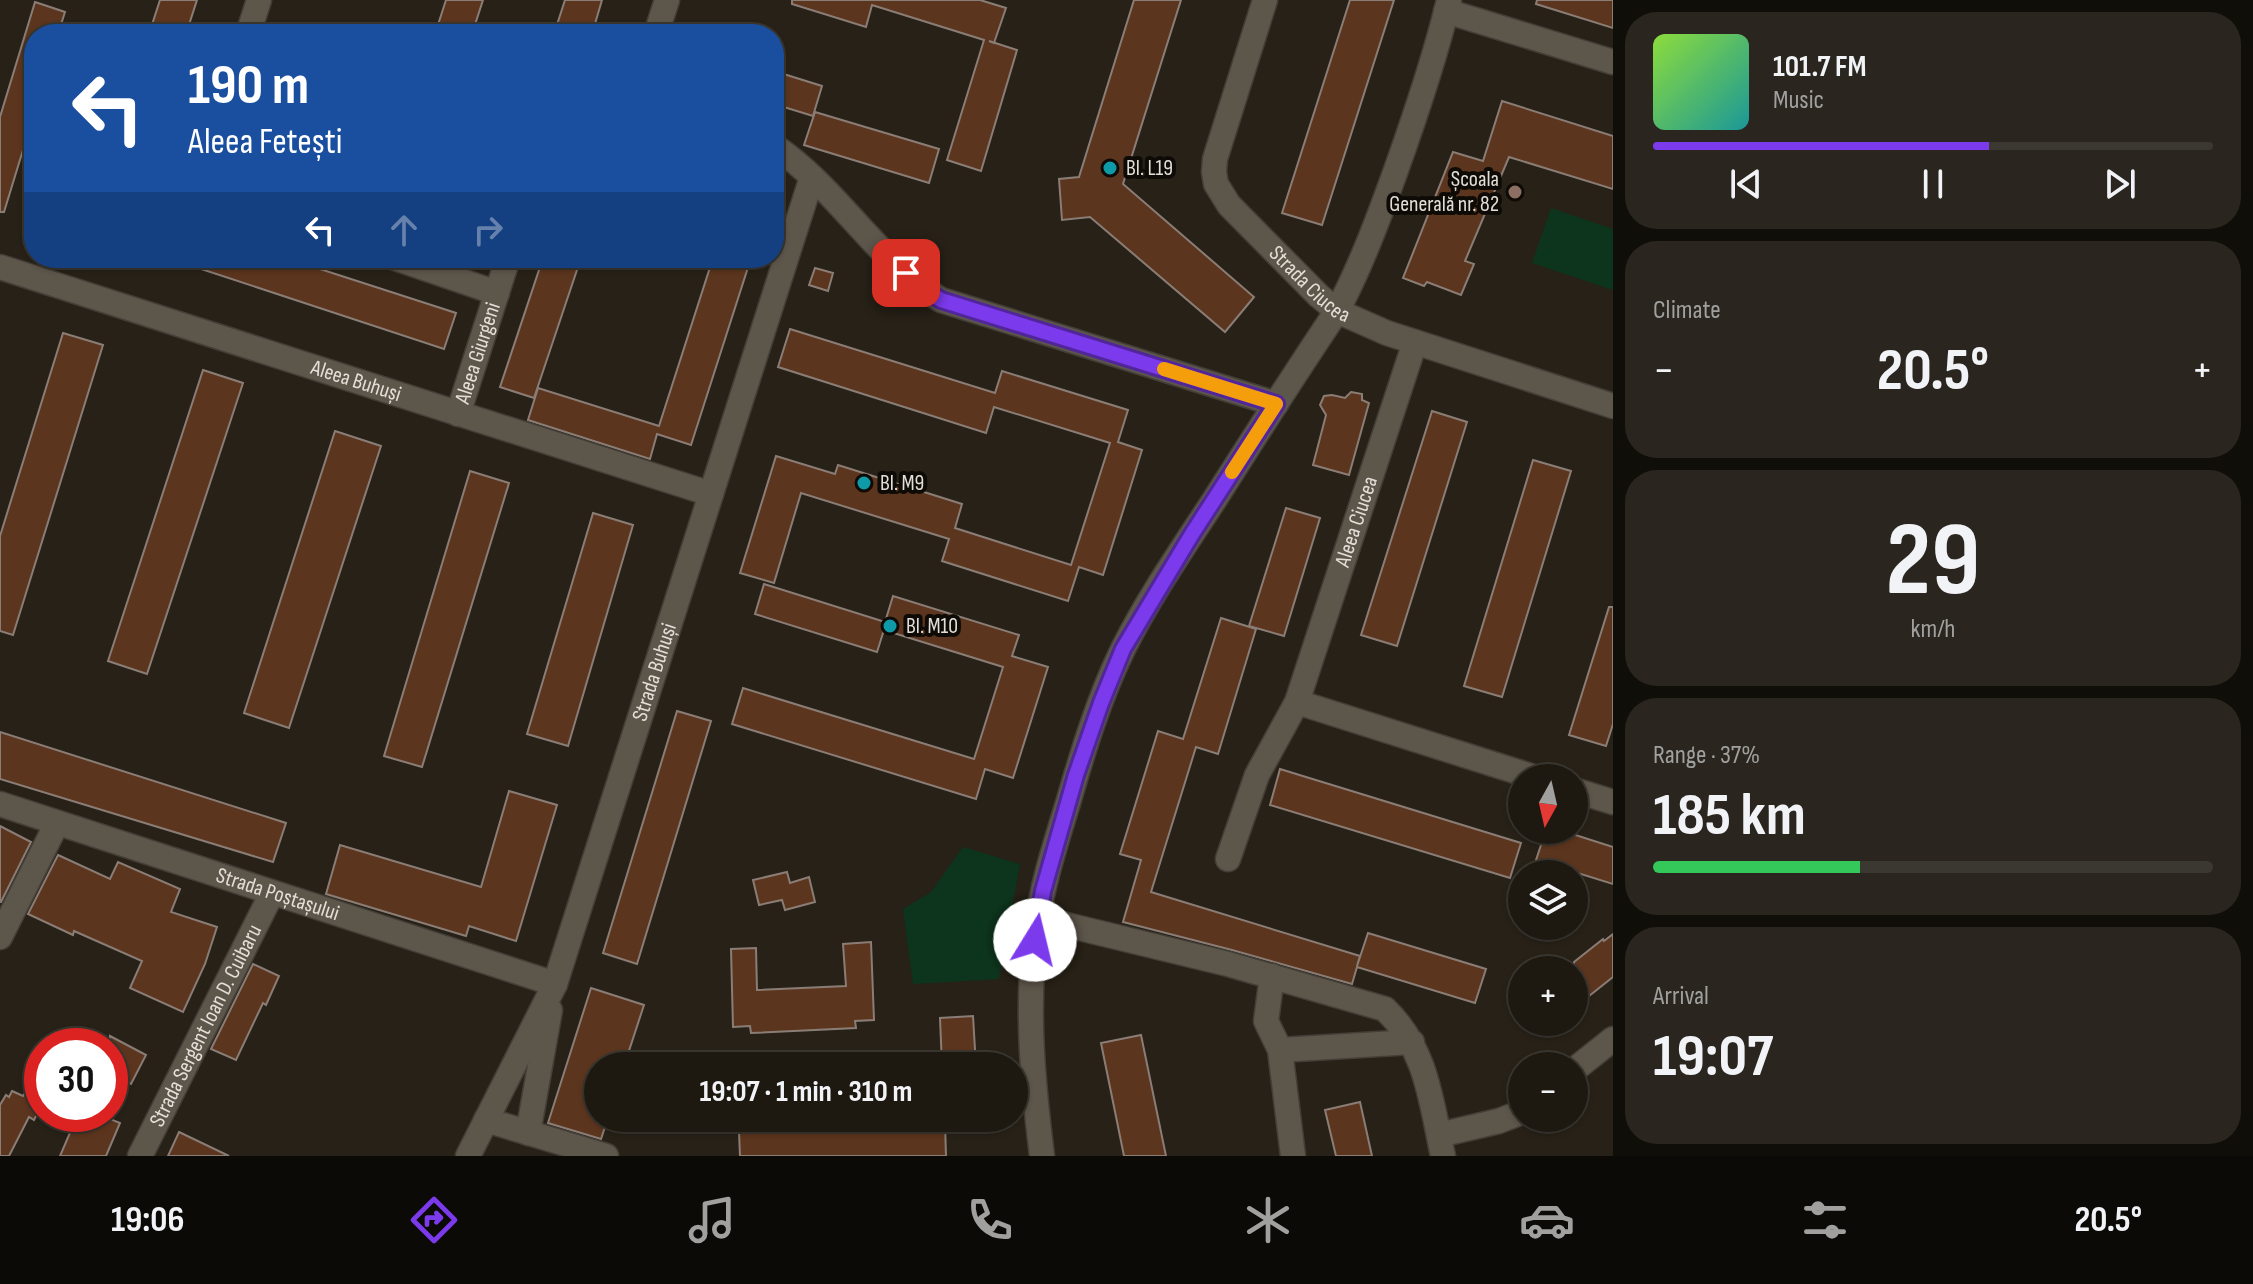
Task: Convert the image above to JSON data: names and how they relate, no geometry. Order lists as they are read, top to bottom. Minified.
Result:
{"streets":{"street":["Strada Ciucea","Aleea Giurgeni","Aleea Buhuși","Aleea Ciucea","Strada Buhuși","Strada Poștașului","Strada Sergent Ioan D. Cuibaru"]},"crossings":[["Strada Ciucea","Aleea Ciucea"],["Aleea Giurgeni","Aleea Buhuși"],["Aleea Buhuși","Strada Buhuși"],["Strada Buhuși","Strada Poștașului"],["Strada Poștașului","Strada Sergent Ioan D. Cuibaru"]],"places":["Bl. L19","Școala Generală nr. 82","Bl. M9","Bl. M10"],"north":"bottom","page":{"turn":["190 m","Aleea Fetești"],"song":["101.7 FM","Music"],"tile":["Climate",["29","km/h"],["Range · 37%","185 km"],["Arrival","19:07"]],"heat":["−","20.5°","+"],"map_buttons":["+","−"],"limit":"30","trip":"19:07 · 1 min · 310 m","tabs":["19:06","20.5°"]}}
